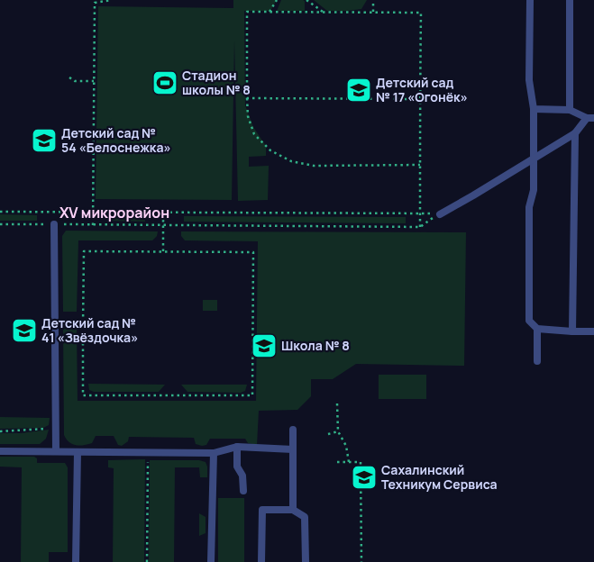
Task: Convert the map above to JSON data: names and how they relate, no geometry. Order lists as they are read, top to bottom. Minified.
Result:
{"districts":["XV микрорайон"],"places":{"sports":["Стадион школы № 8"],"school or university":["Детский сад № 17 «Огонёк»","Детский сад № 54 «Белоснежка»","Детский сад № 41 «Звёздочка»","Школа № 8","Сахалинский Техникум Сервиса"]}}
